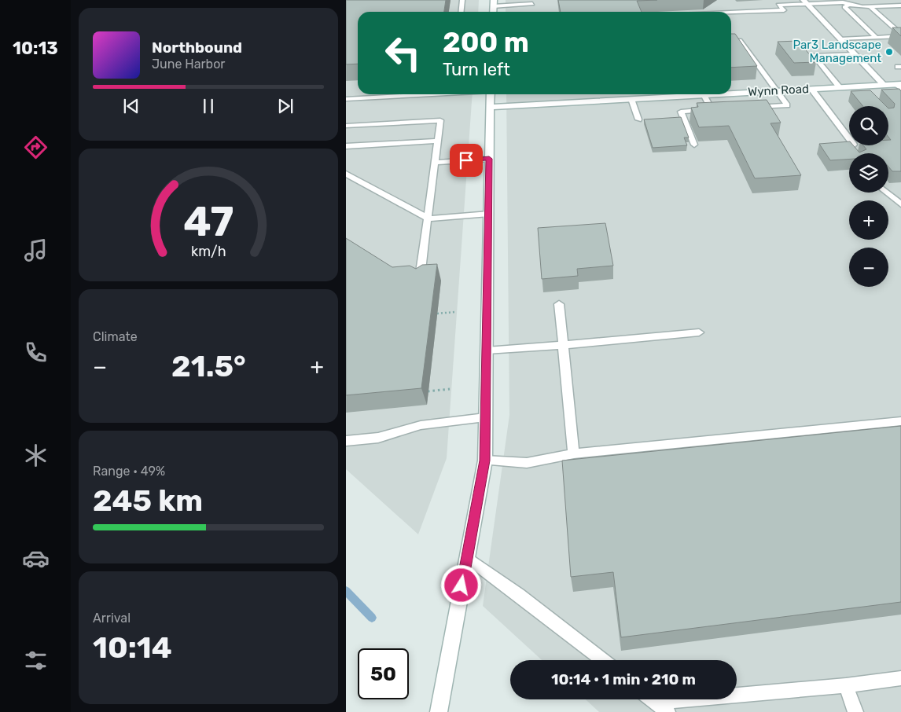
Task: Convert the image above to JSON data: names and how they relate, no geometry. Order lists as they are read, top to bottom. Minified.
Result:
{"streets":{"street":["Wynn Road"]},"places":["Par3 Landscape Management"],"page":{"tabs":"10:13","turn":["200 m","Turn left"],"song":["Northbound","June Harbor"],"map_buttons":["+","−"],"tile":["Climate",["Range · 49%","245 km"],["Arrival","10:14"]],"heat":["−","21.5°","+"],"limit":"50","trip":"10:14 · 1 min · 210 m","gauge":["47","km/h"]}}
